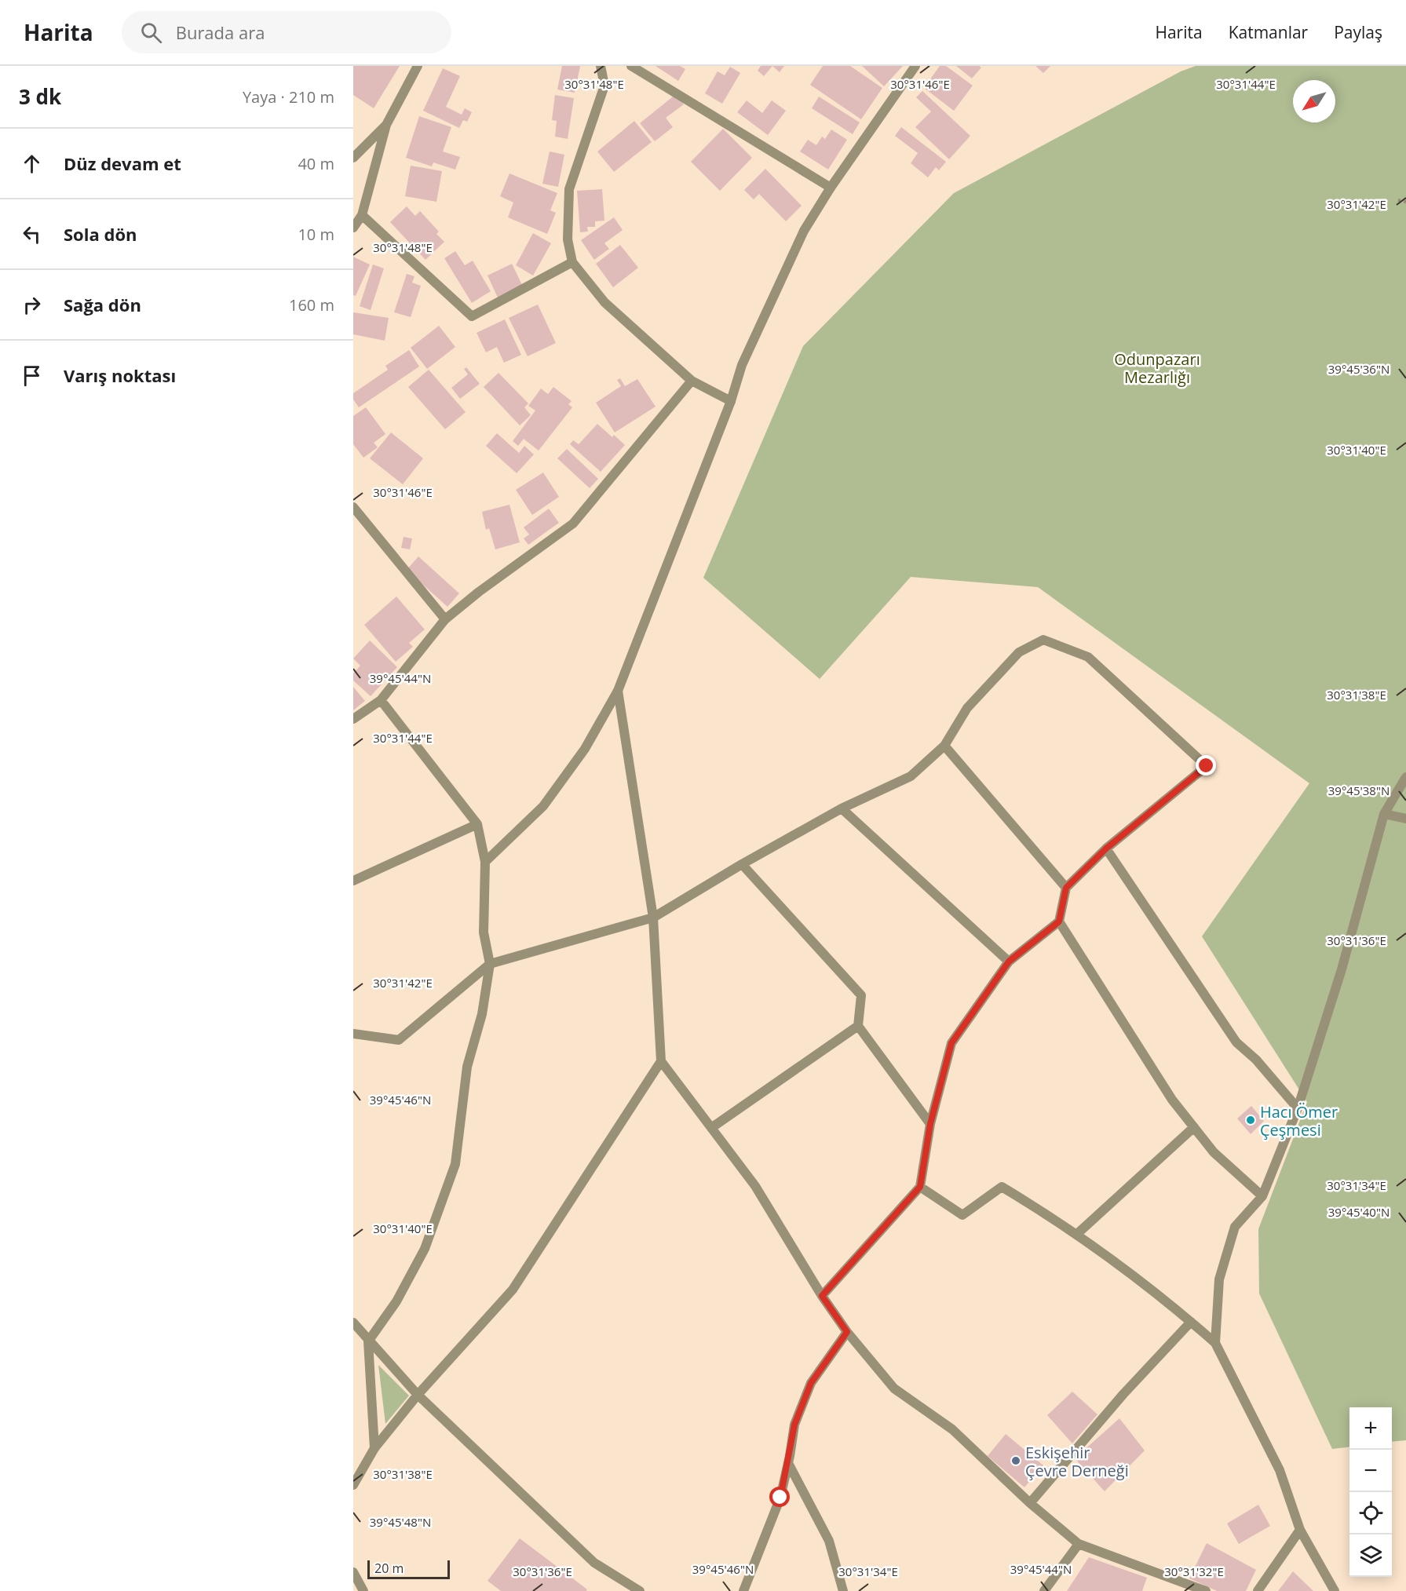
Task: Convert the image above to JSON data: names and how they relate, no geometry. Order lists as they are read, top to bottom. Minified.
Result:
{"parks":["Odunpazarı Mezarlığı"],"places":["Hacı Ömer Çeşmesi","Eskişehir Çevre Derneği"],"scale_bar":"20 m","north":"bottom left","page":{"header":"Harita","search":"Burada ara","nav":["Harita","Katmanlar","Paylaş"],"heading":["3 dk","Yaya · 210 m"],"list":[["Düz devam et","40 m"],["Sola dön","10 m"],["Sağa dön","160 m"],"Varış noktası"],"map_buttons":["+","−"],"scale":"20 m"},"coordinates":["30°31'48\"E","30°31'46\"E","30°31'44\"E","30°31'42\"E","39°45'36\"N","30°31'40\"E","39°45'44\"N","30°31'38\"E","39°45'38\"N","30°31'36\"E","39°45'46\"N","30°31'34\"E","39°45'40\"N","39°45'48\"N","30°31'32\"E"]}
